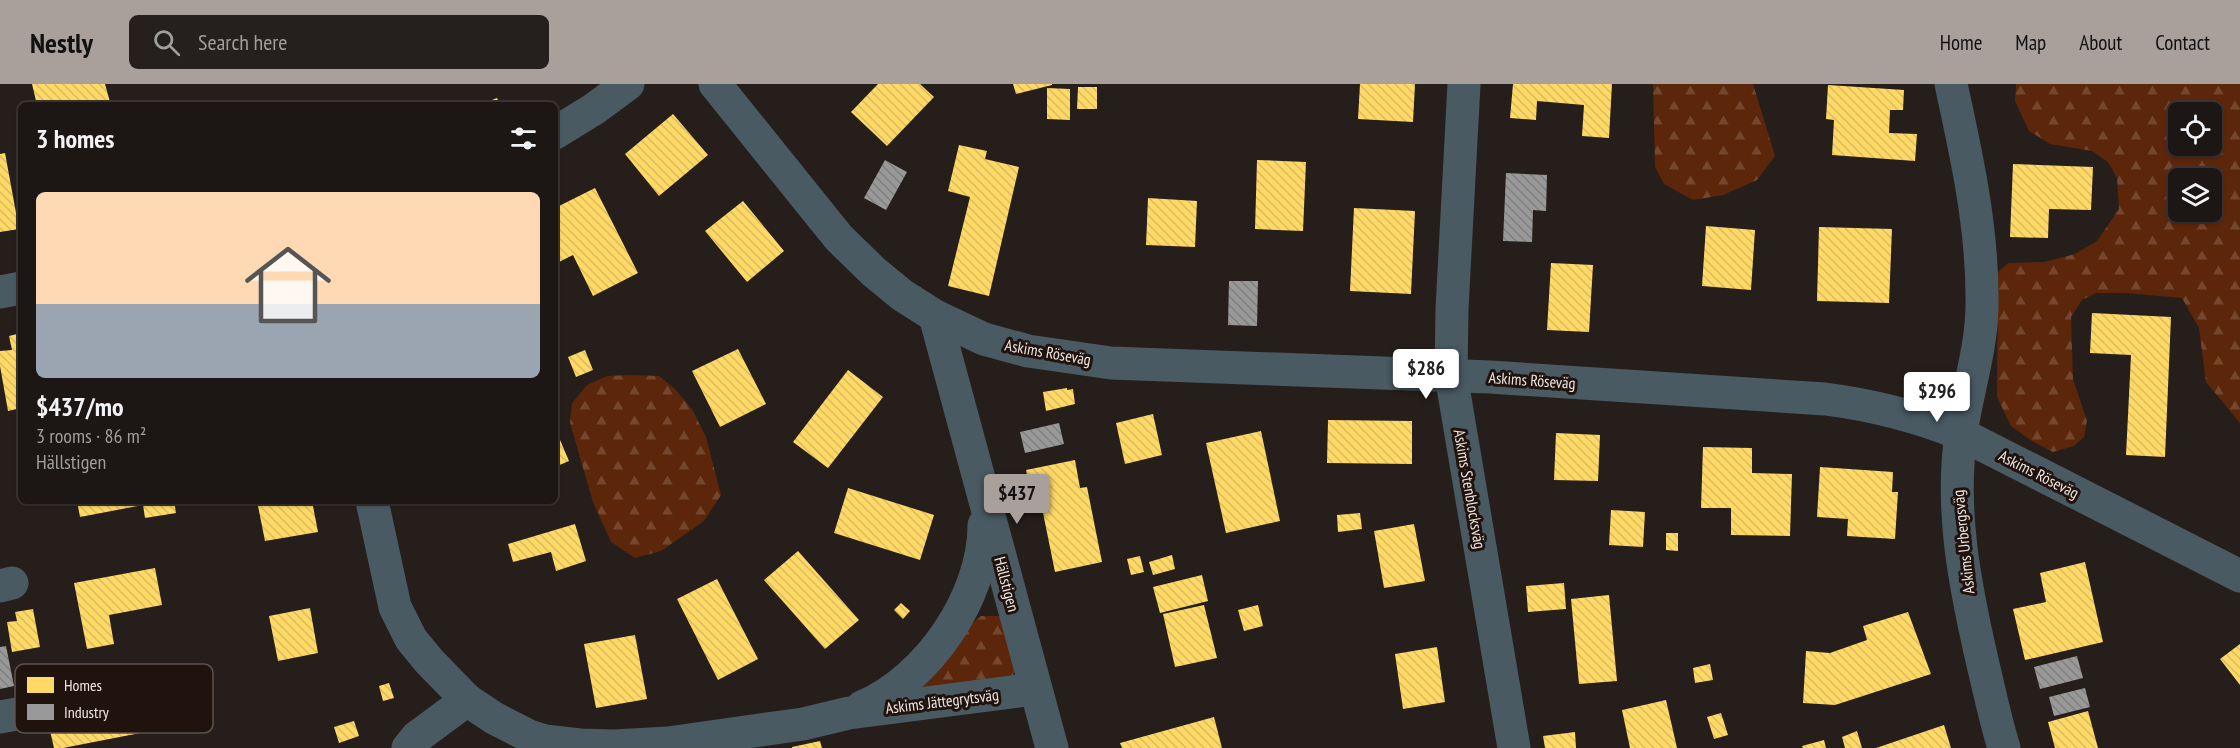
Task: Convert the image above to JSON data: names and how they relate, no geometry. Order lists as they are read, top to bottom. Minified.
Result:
{"streets":{"street":["Askims Röseväg","Askims Stenblocksväg","Askims Urbergsväg","Hällstigen","Askims Jättegrytsväg"]},"crossings":[["Askims Röseväg","Askims Stenblocksväg"],["Askims Röseväg","Askims Urbergsväg"],["Askims Röseväg","Hällstigen"],["Hällstigen","Askims Jättegrytsväg"]],"legend":["Homes","Industry"],"page":{"header":"Nestly","search":"Search here","nav":["Home","Map","About","Contact"],"heading":"3 homes","list":[{"name":"$437/mo","note":"3 rooms · 86 m² · Hällstigen"}],"price":["$286","$296","$437"]}}
